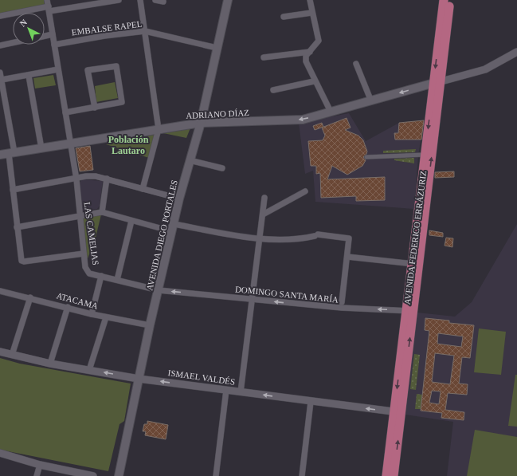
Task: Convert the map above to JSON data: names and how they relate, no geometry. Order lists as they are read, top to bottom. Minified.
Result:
{"streets":{"main road":["ADRIANO DÍAZ","AVENIDA DIEGO PORTALES","AVENIDA FEDERICO ERRÁZURIZ"],"street":["EMBALSE RAPEL","LAS CAMELIAS","DOMINGO SANTA MARÍA","ATACAMA","ISMAEL VALDÉS"]},"crossings":[["EMBALSE RAPEL","LAS CAMELIAS"],["EMBALSE RAPEL","AVENIDA DIEGO PORTALES"],["ADRIANO DÍAZ","LAS CAMELIAS"],["ADRIANO DÍAZ","AVENIDA DIEGO PORTALES"],["ADRIANO DÍAZ","AVENIDA FEDERICO ERRÁZURIZ"],["LAS CAMELIAS","AVENIDA DIEGO PORTALES"],["LAS CAMELIAS","DOMINGO SANTA MARÍA"],["AVENIDA DIEGO PORTALES","DOMINGO SANTA MARÍA"],["AVENIDA DIEGO PORTALES","ATACAMA"],["AVENIDA DIEGO PORTALES","ISMAEL VALDÉS"],["AVENIDA FEDERICO ERRÁZURIZ","DOMINGO SANTA MARÍA"],["AVENIDA FEDERICO ERRÁZURIZ","ISMAEL VALDÉS"]],"one_way":["ADRIANO DÍAZ","DOMINGO SANTA MARÍA","ISMAEL VALDÉS"],"districts":["Población Lautaro"],"north":"top left"}
